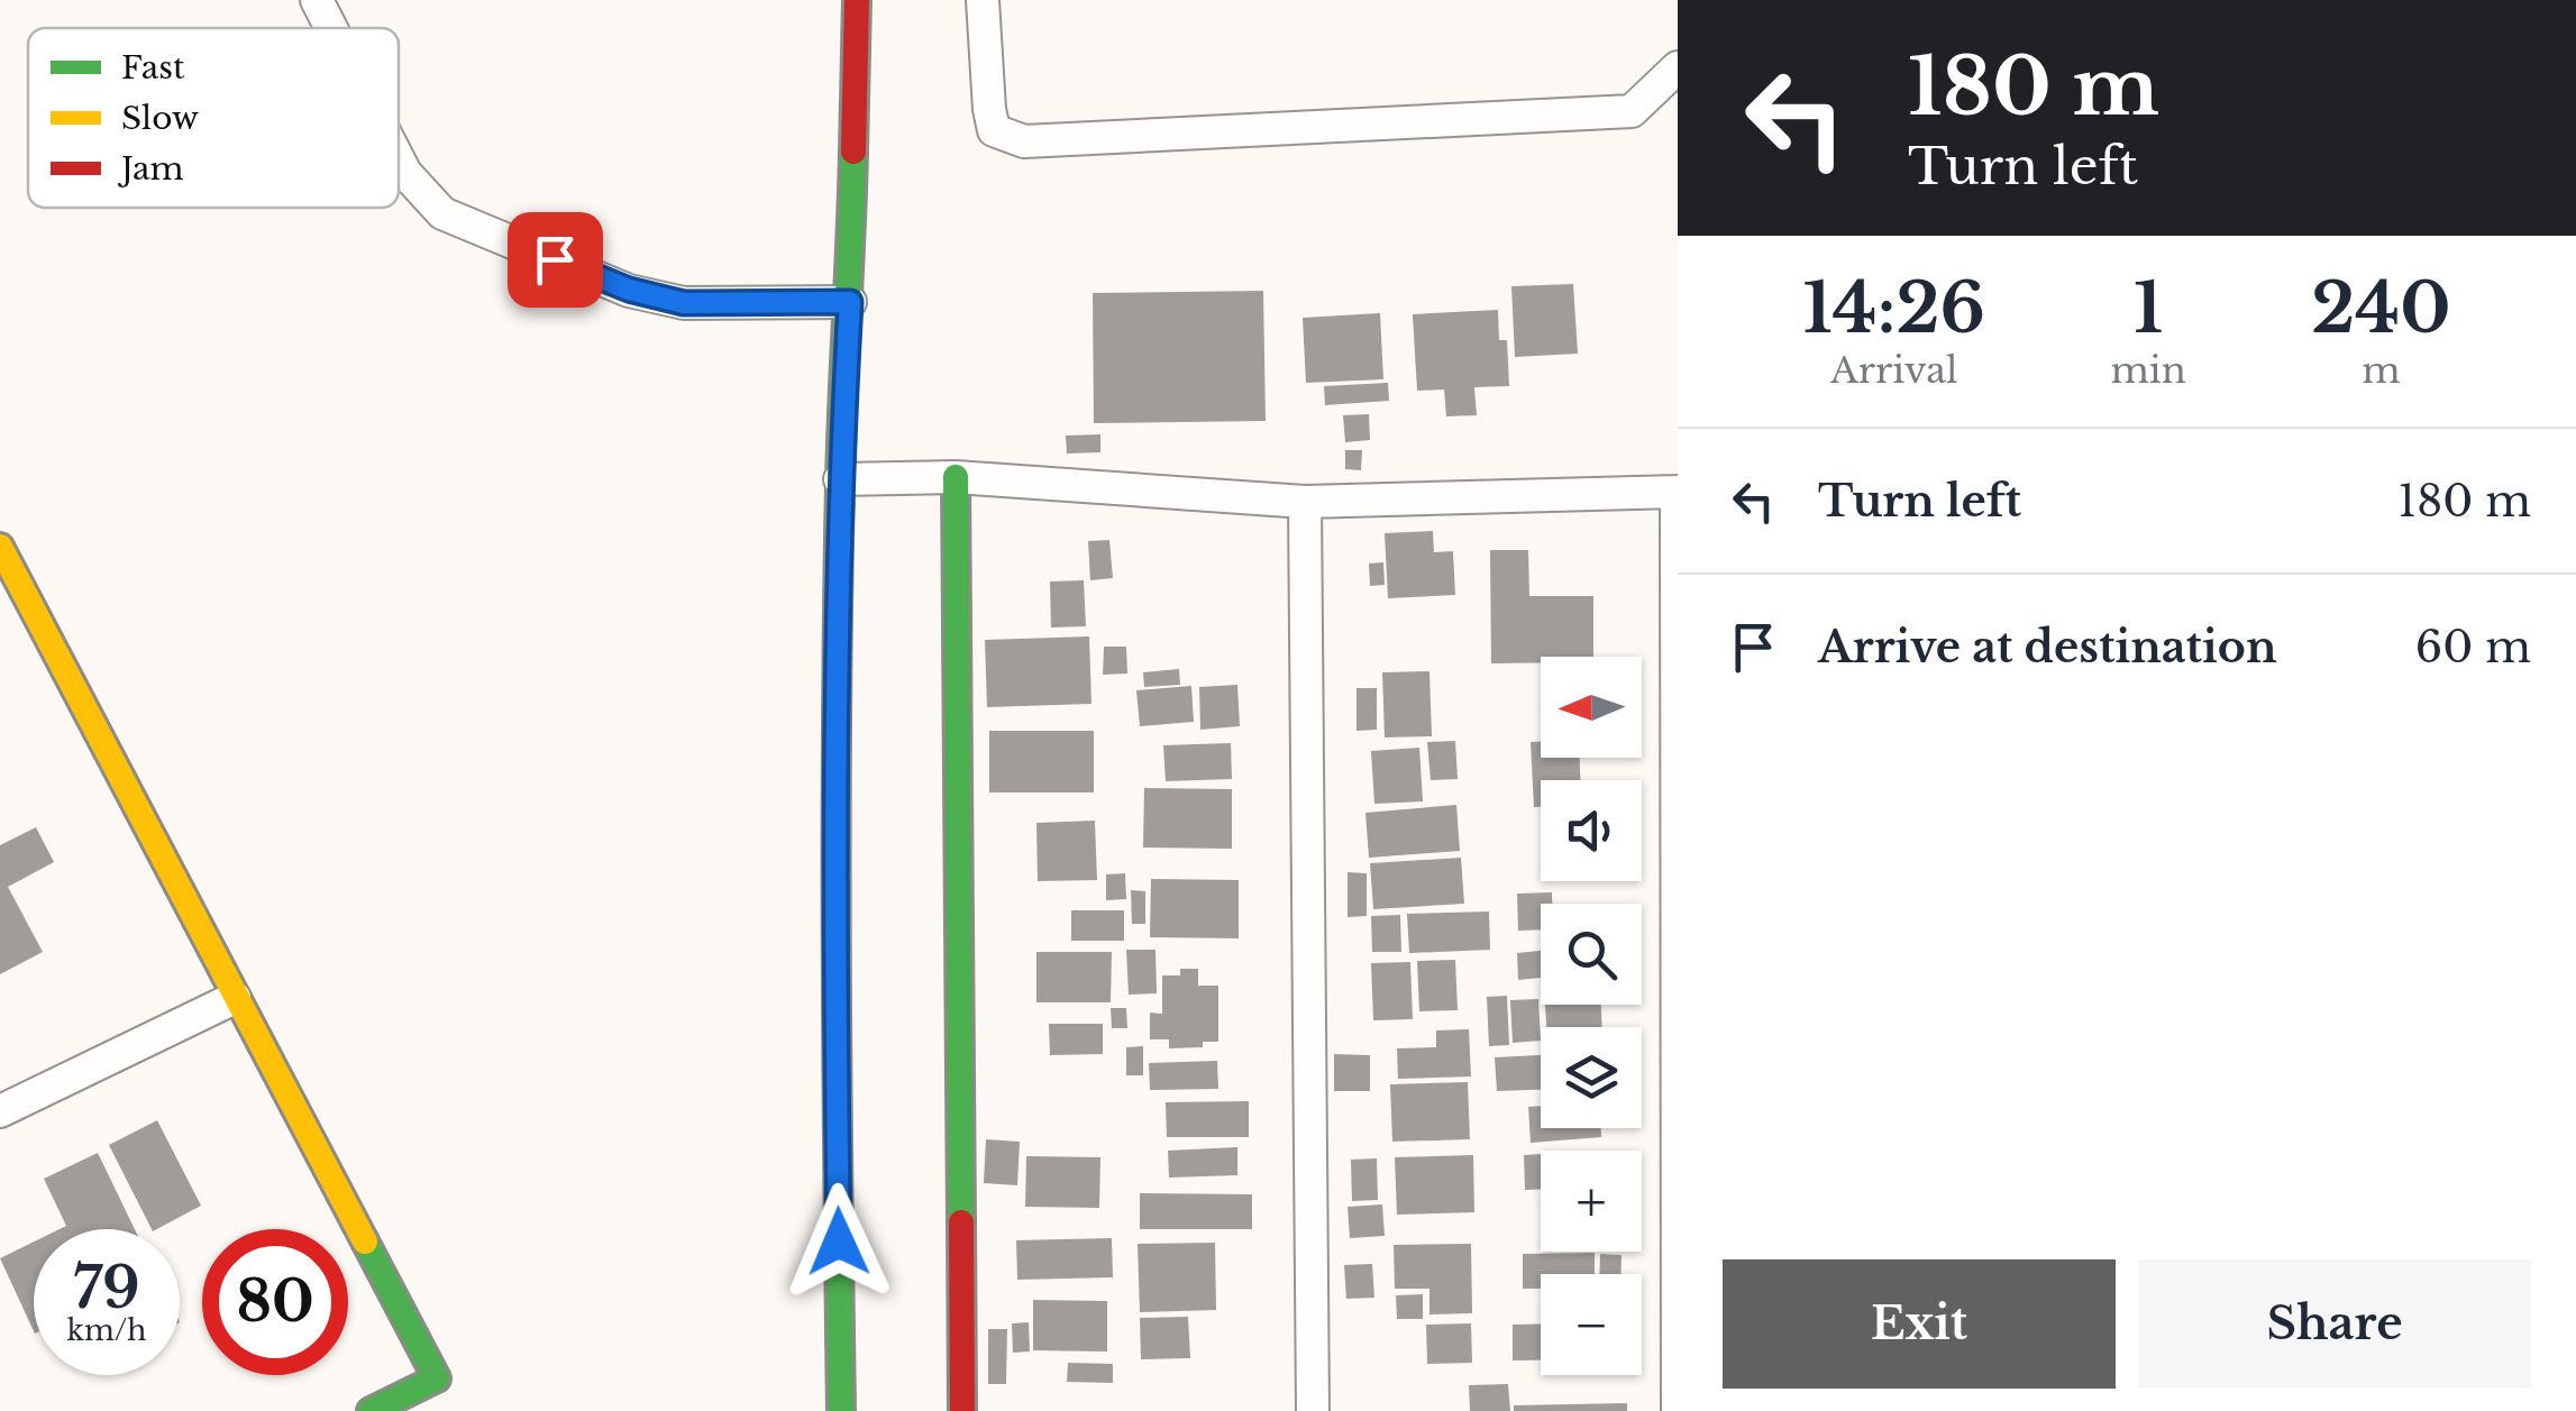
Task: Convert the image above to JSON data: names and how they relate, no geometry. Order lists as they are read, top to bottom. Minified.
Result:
{"legend":["Fast","Slow","Jam"],"north":"left","page":{"turn":["180 m","Turn left"],"eta":["14:26","Arrival","1","min","240","m"],"list":[{"name":"Turn left","value":"180 m"},{"name":"Arrive at destination","value":"60 m"}],"map_buttons":["+","−"],"speed":"79 km/h","limit":"80","buttons":["Exit","Share"]}}
